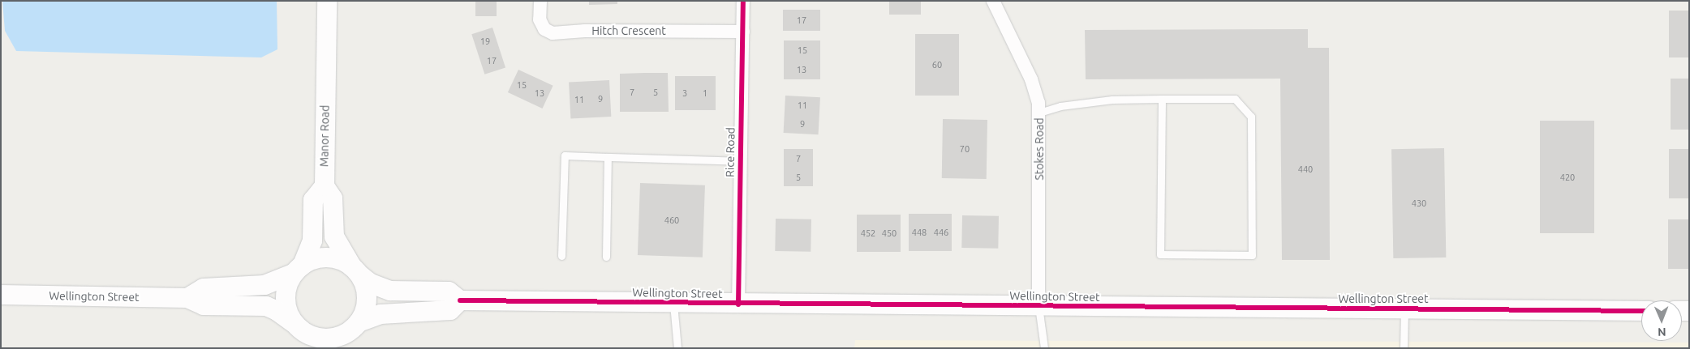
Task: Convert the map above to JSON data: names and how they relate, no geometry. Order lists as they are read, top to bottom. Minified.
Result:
{"streets":{"street":["Hitch Crescent","Manor Road","Stokes Road","Rice Road","Wellington Street"]},"crossings":[["Hitch Crescent","Rice Road"],["Stokes Road","Wellington Street"],["Rice Road","Wellington Street"]],"house_numbers":["17","19","15","17","60","13","15","7","5","13","3","1","9","11","11","9","70","7","440","5","420","430","460","448","446","452","450"],"north":"bottom"}
